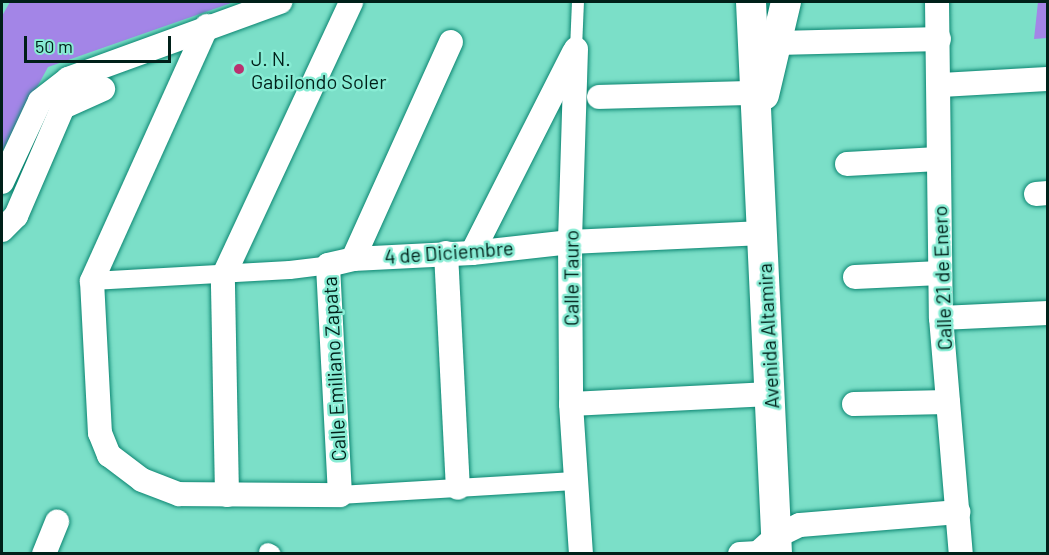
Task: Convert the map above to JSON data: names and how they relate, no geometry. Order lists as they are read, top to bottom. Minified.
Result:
{"streets":{"street":["4 de Diciembre","Calle Tauro","Calle 21 de Enero","Avenida Altamira","Calle Emiliano Zapata"]},"crossings":[["4 de Diciembre","Calle Tauro"],["4 de Diciembre","Avenida Altamira"],["4 de Diciembre","Calle Emiliano Zapata"]],"places":["J. N. Gabilondo Soler"],"scale_bar":"50 m"}
